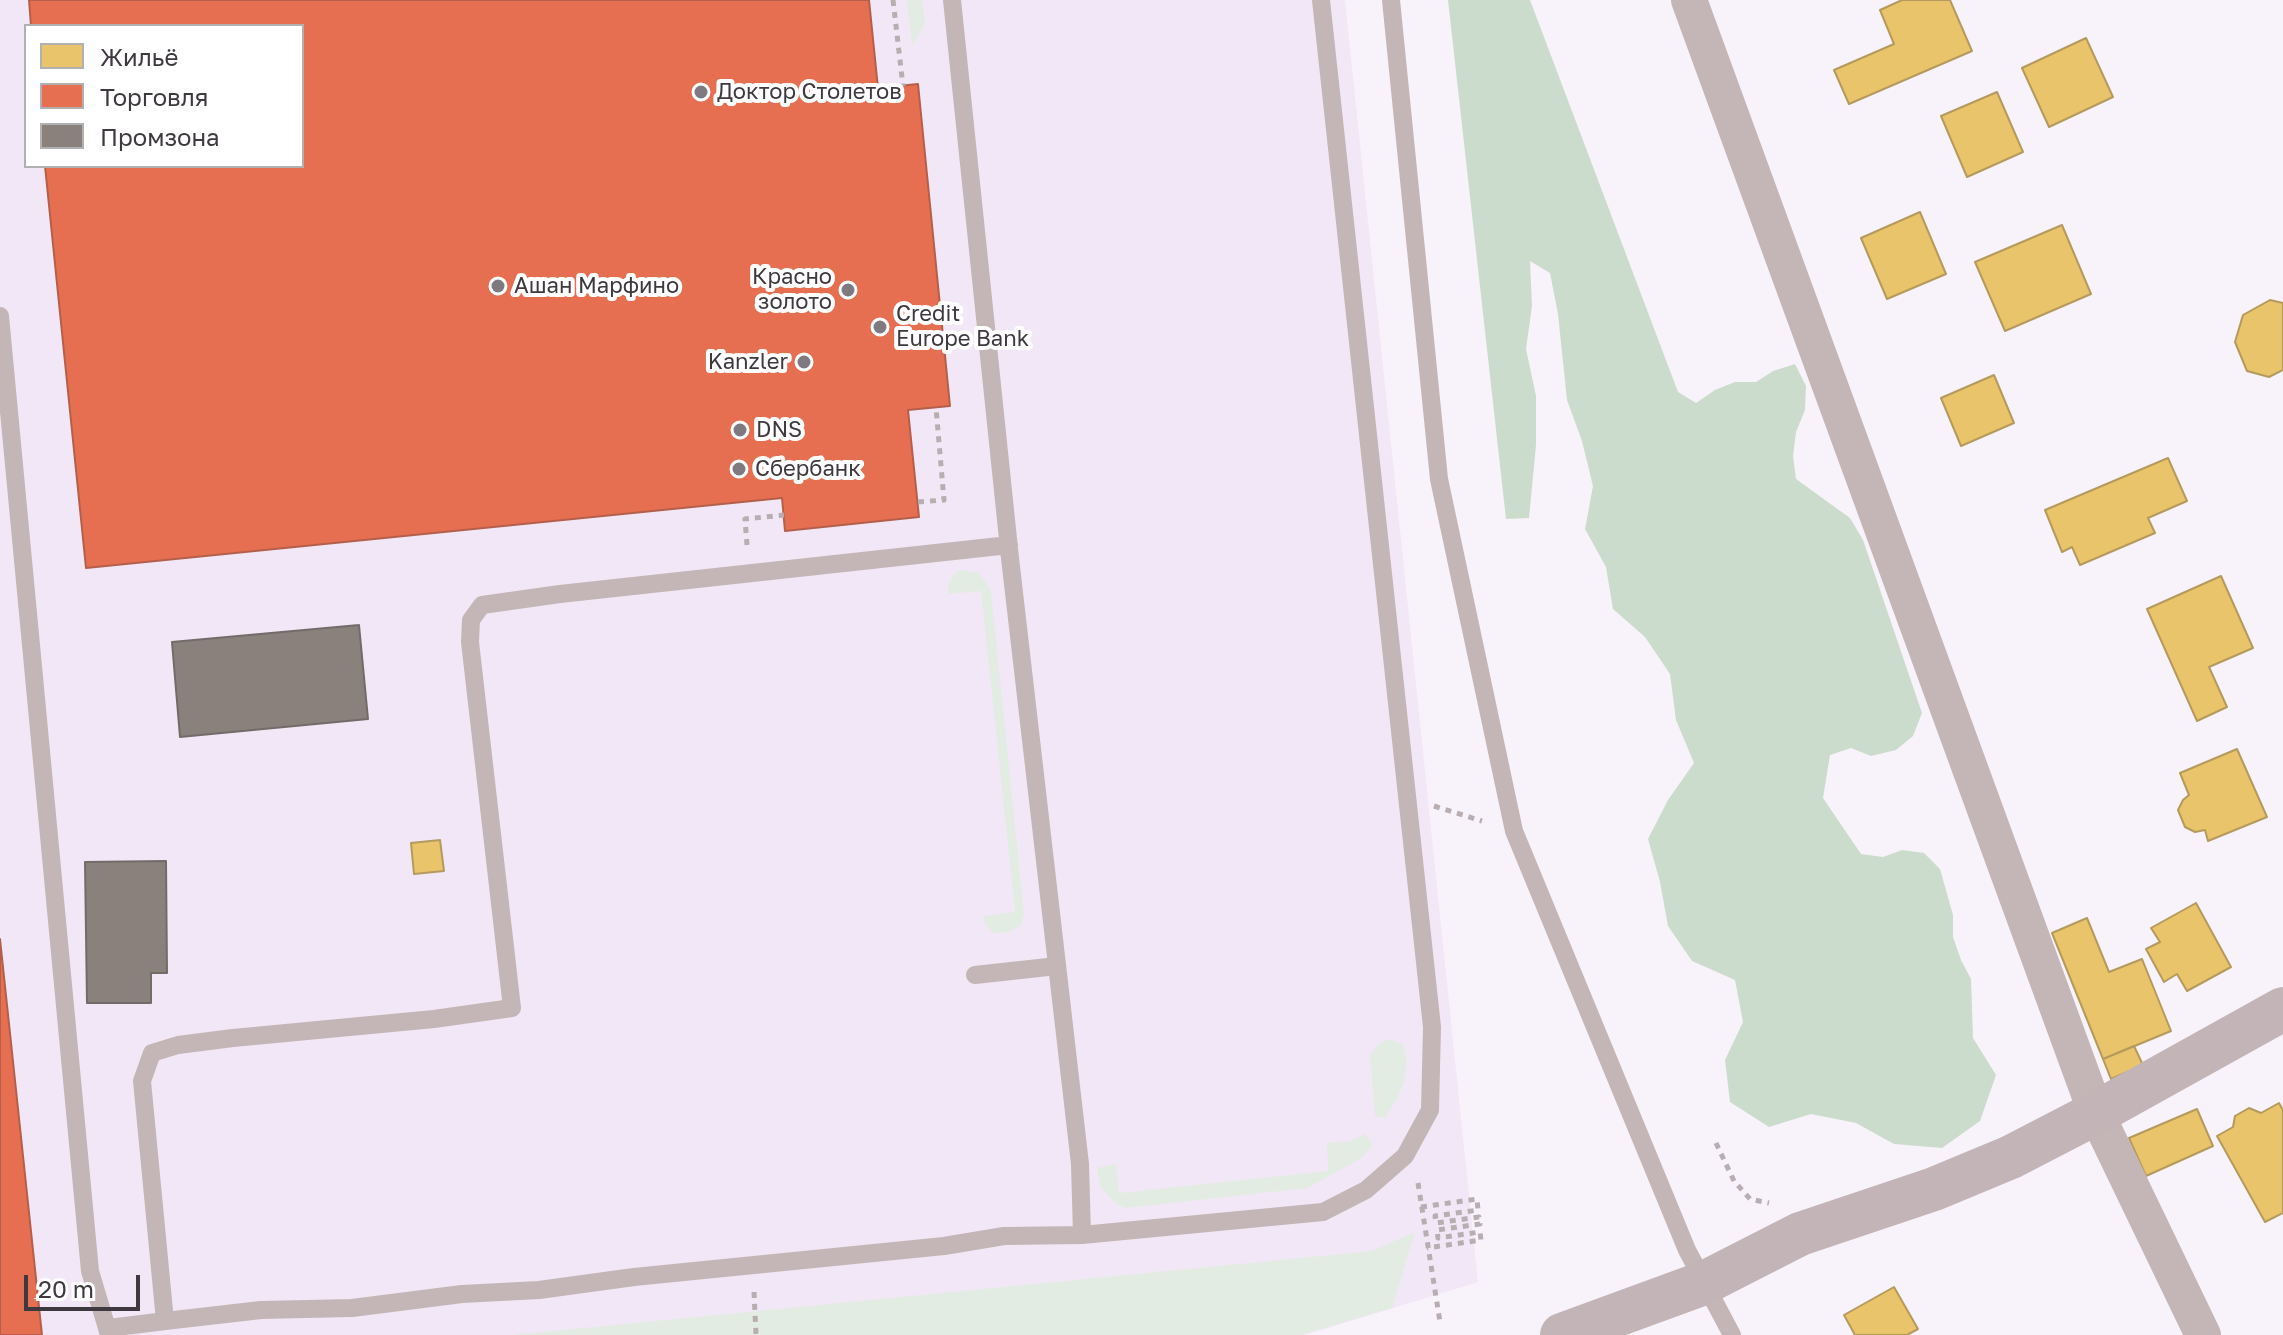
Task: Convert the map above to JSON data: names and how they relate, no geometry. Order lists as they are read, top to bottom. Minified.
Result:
{"places":["Доктор Столетов","Ашан Марфино","Красно золото","Credit Europe Bank","Kanzler","DNS","Сбербанк"],"legend":["Жильё","Торговля","Промзона"],"scale_bar":"20 m"}
